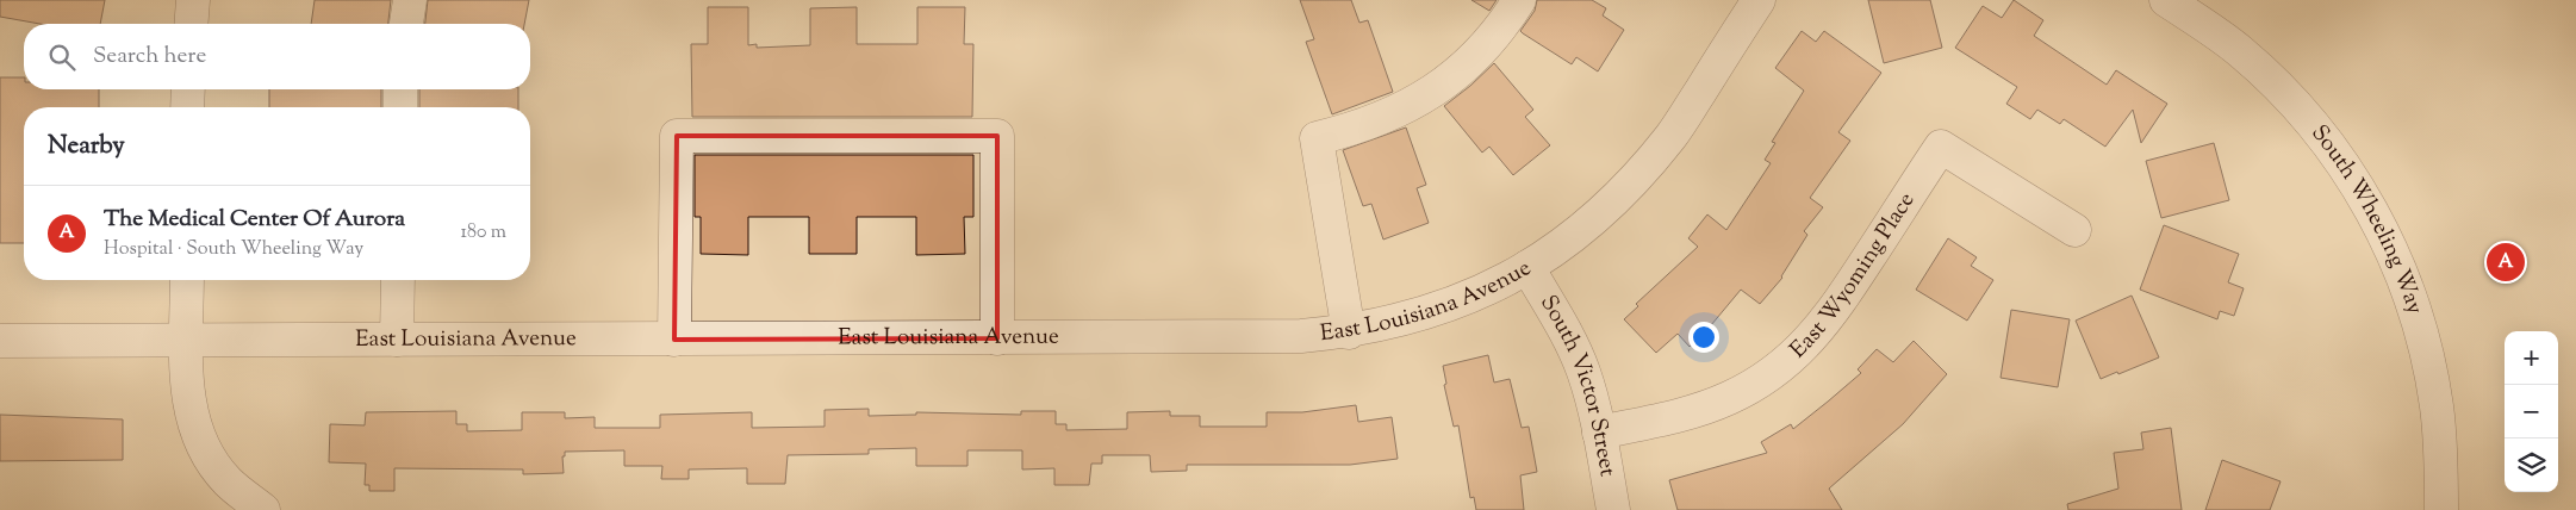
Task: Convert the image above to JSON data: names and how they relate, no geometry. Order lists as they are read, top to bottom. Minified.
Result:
{"streets":{"street":["South Wheeling Way","East Wyoming Place","East Louisiana Avenue","South Victor Street"]},"crossings":[["East Wyoming Place","South Victor Street"],["East Louisiana Avenue","South Victor Street"]],"page":{"search":"Search here","heading":"Nearby","list":[{"mark":"A","name":"The Medical Center Of Aurora","note":"Hospital · South Wheeling Way","value":"180 m"}],"pins":"A","map_buttons":["+","−"]}}
